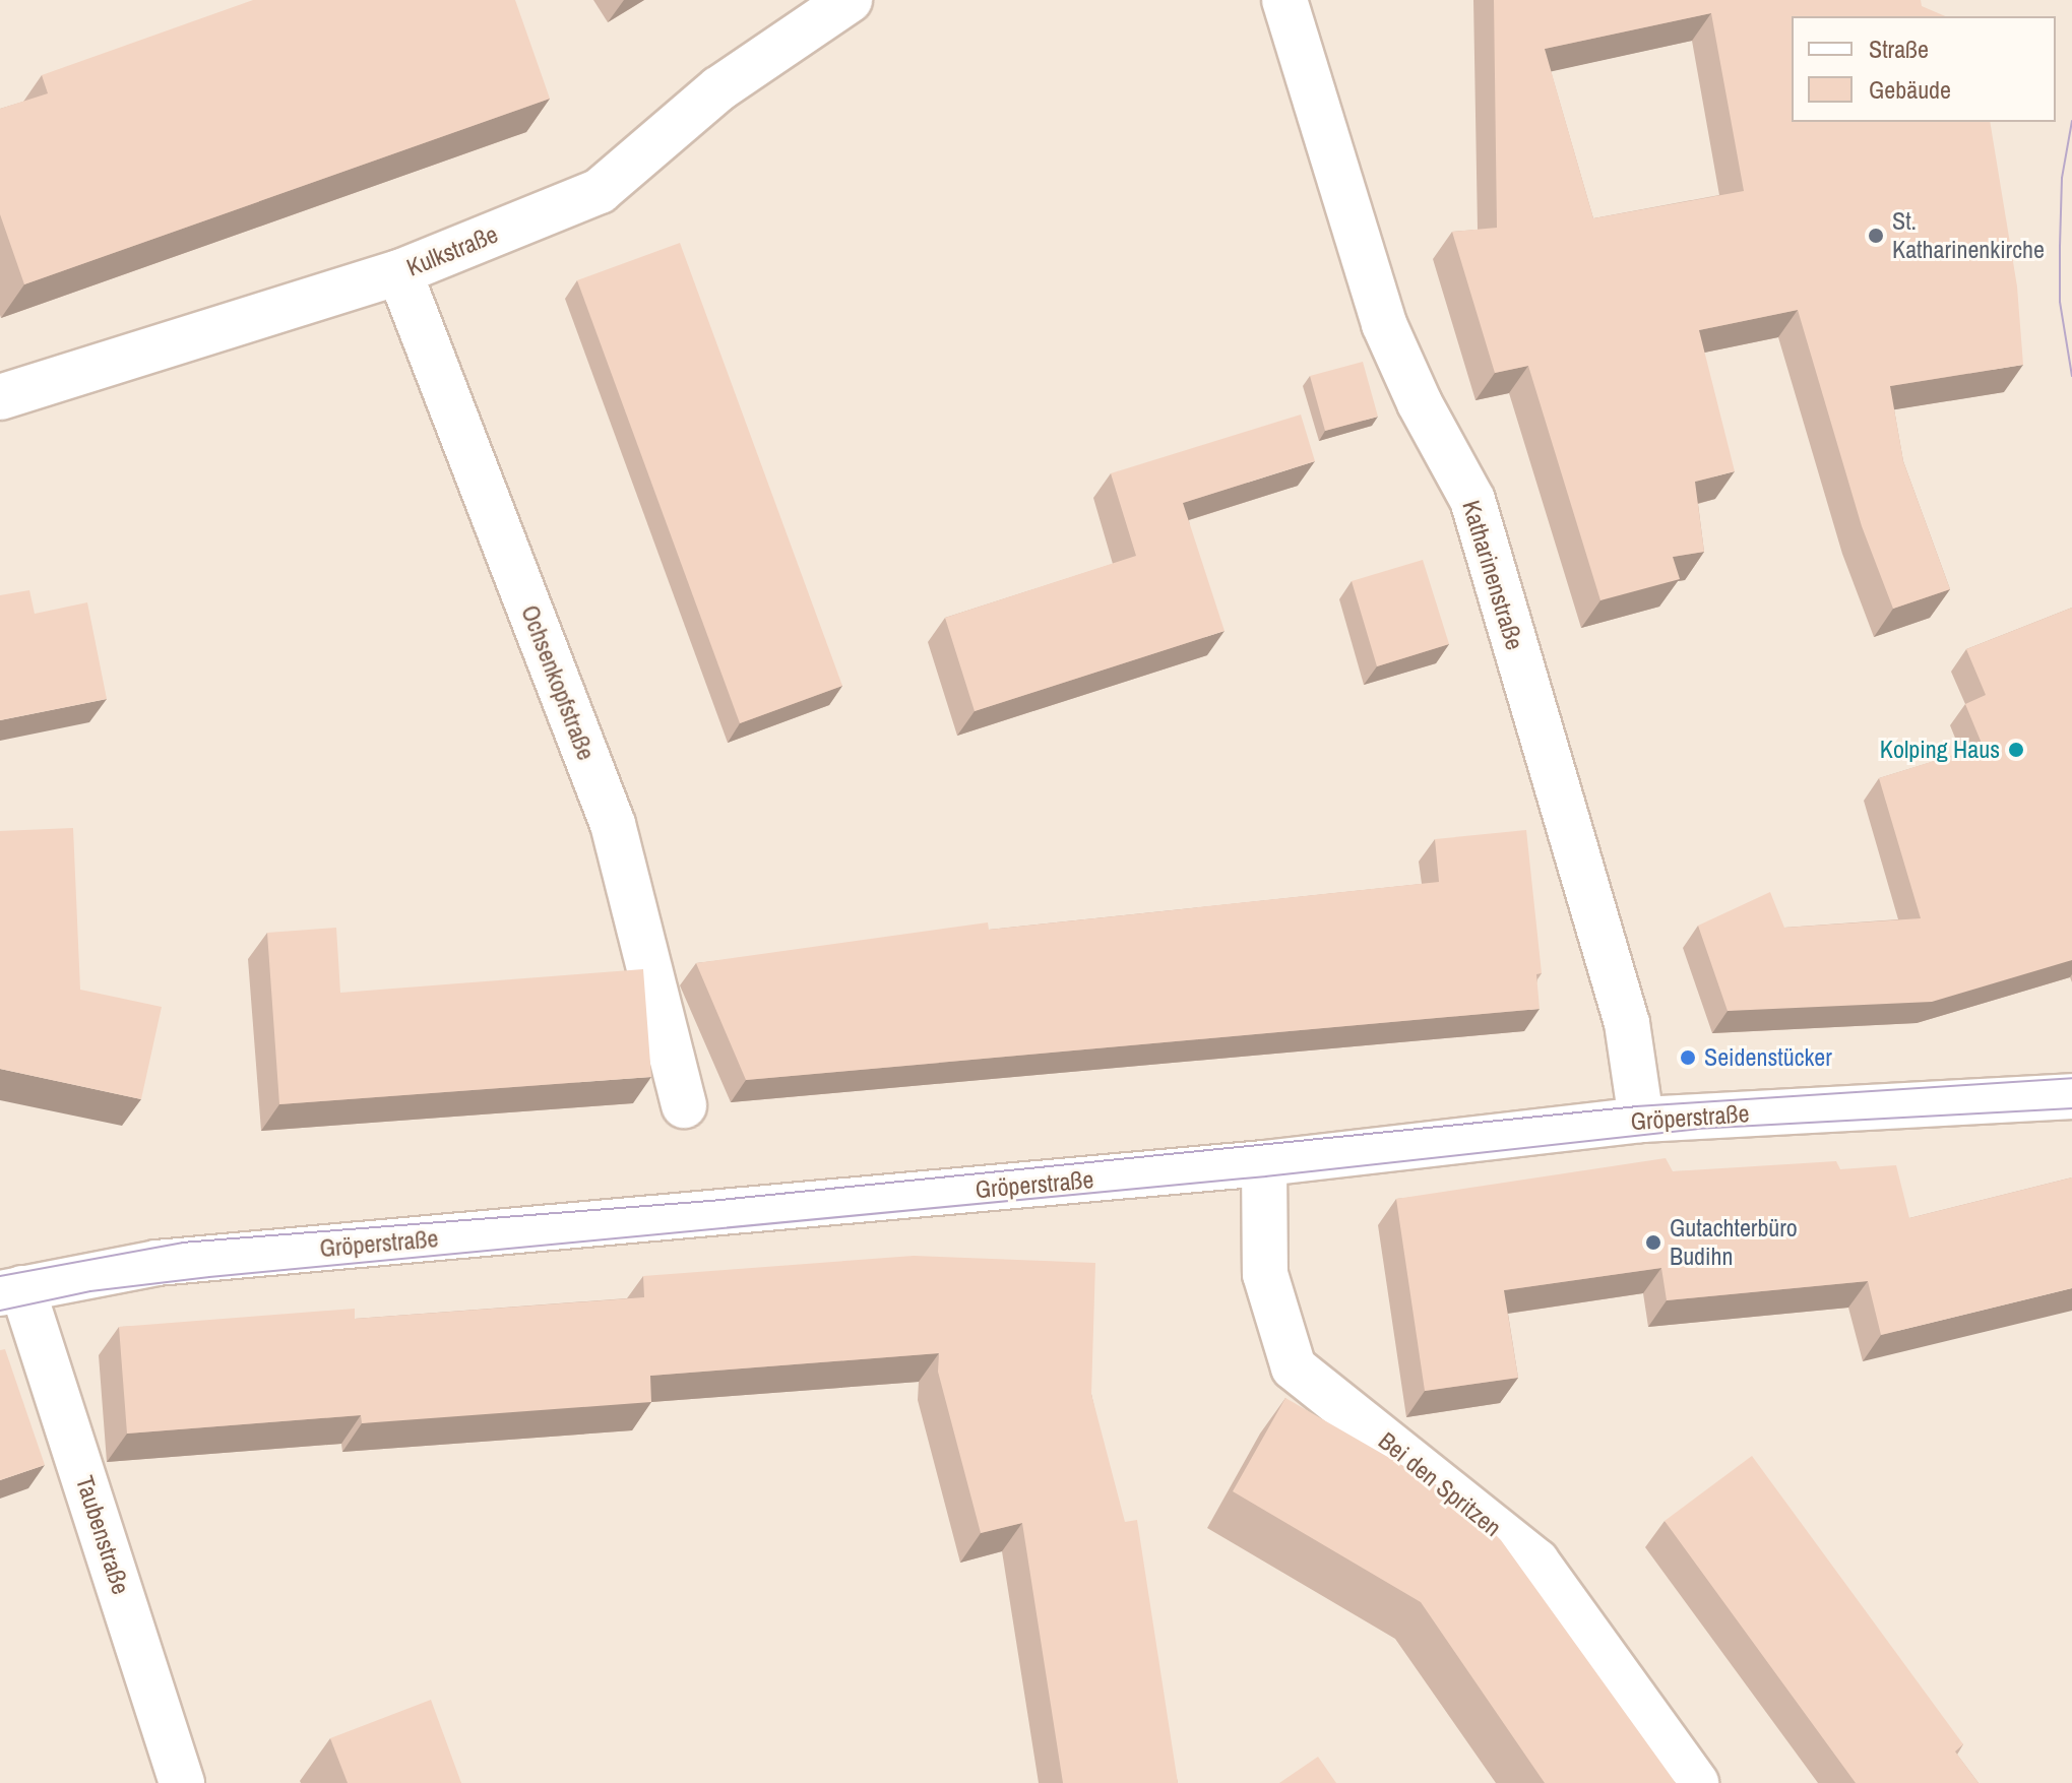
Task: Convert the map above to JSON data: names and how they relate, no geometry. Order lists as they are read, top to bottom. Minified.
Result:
{"streets":{"street":["Kulkstraße","Katharinenstraße","Ochsenkopfstraße","Gröperstraße","Bei den Spritzen","Taubenstraße"]},"crossings":[["Kulkstraße","Ochsenkopfstraße"],["Katharinenstraße","Gröperstraße"],["Gröperstraße","Bei den Spritzen"],["Gröperstraße","Taubenstraße"]],"places":["St. Katharinenkirche","Kolping Haus","Seidenstücker","Gutachterbüro Budihn"],"legend":["Straße","Gebäude"]}
